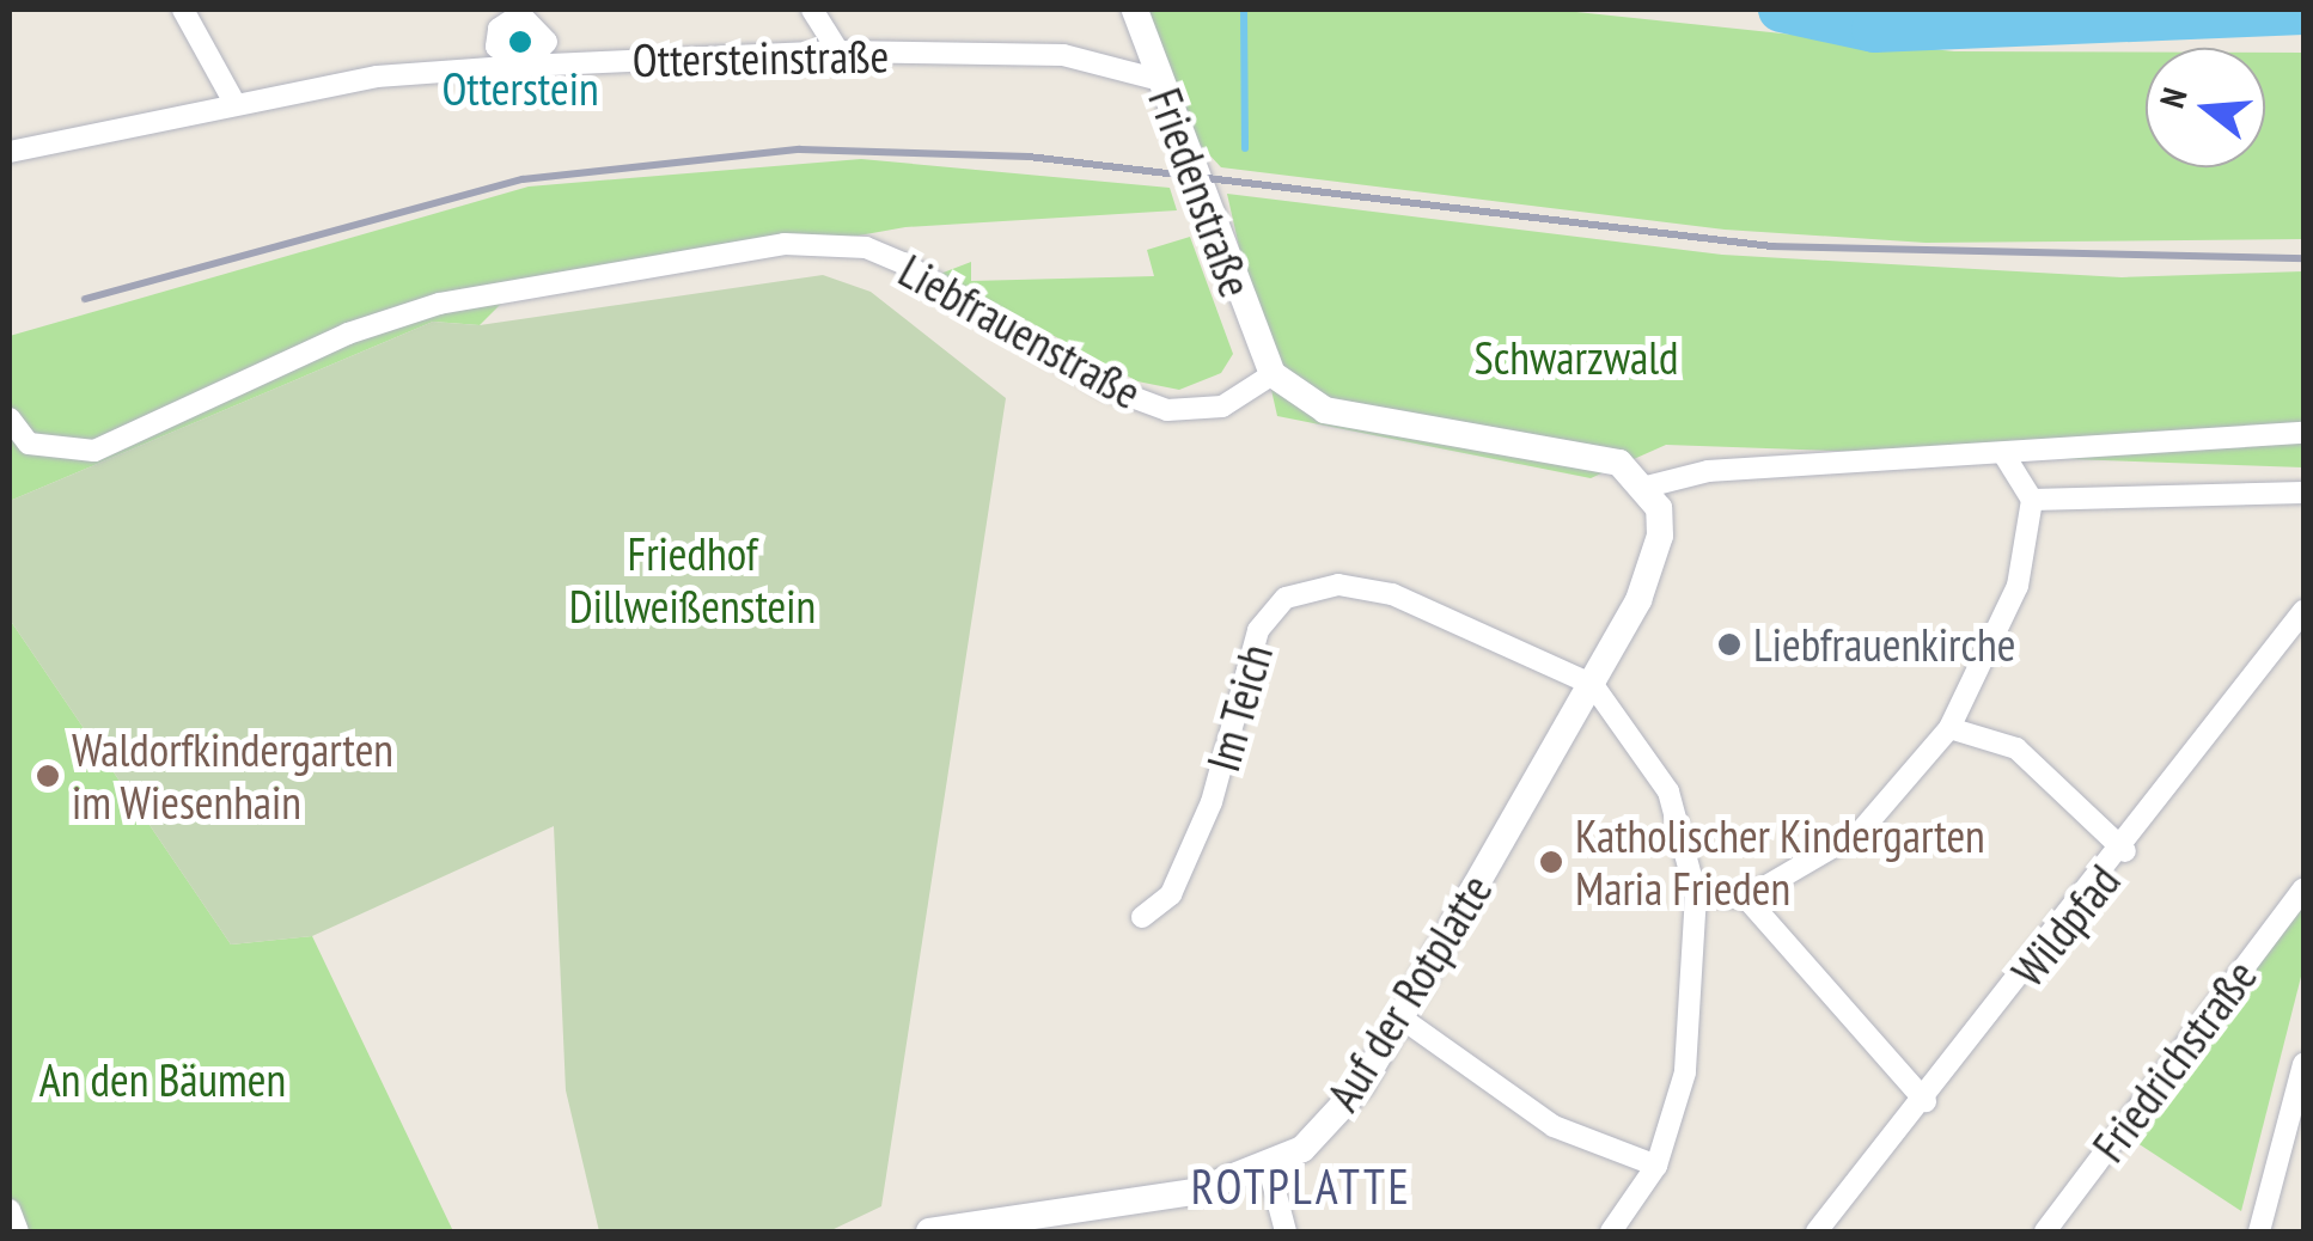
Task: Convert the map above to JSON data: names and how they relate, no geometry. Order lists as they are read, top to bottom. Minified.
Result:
{"streets":{"street":["Ottersteinstraße","Friedenstraße","Liebfrauenstraße","Im Teich","Wildpfad","Auf der Rotplatte","Friedrichstraße"]},"crossings":[["Ottersteinstraße","Friedenstraße"],["Friedenstraße","Liebfrauenstraße"],["Im Teich","Auf der Rotplatte"]],"districts":["ROTPLATTE"],"parks":["Schwarzwald","Friedhof Dillweißenstein","An den Bäumen"],"places":["Otterstein","Liebfrauenkirche","Waldorfkindergarten im Wiesenhain","Katholischer Kindergarten Maria Frieden"],"north":"left"}
